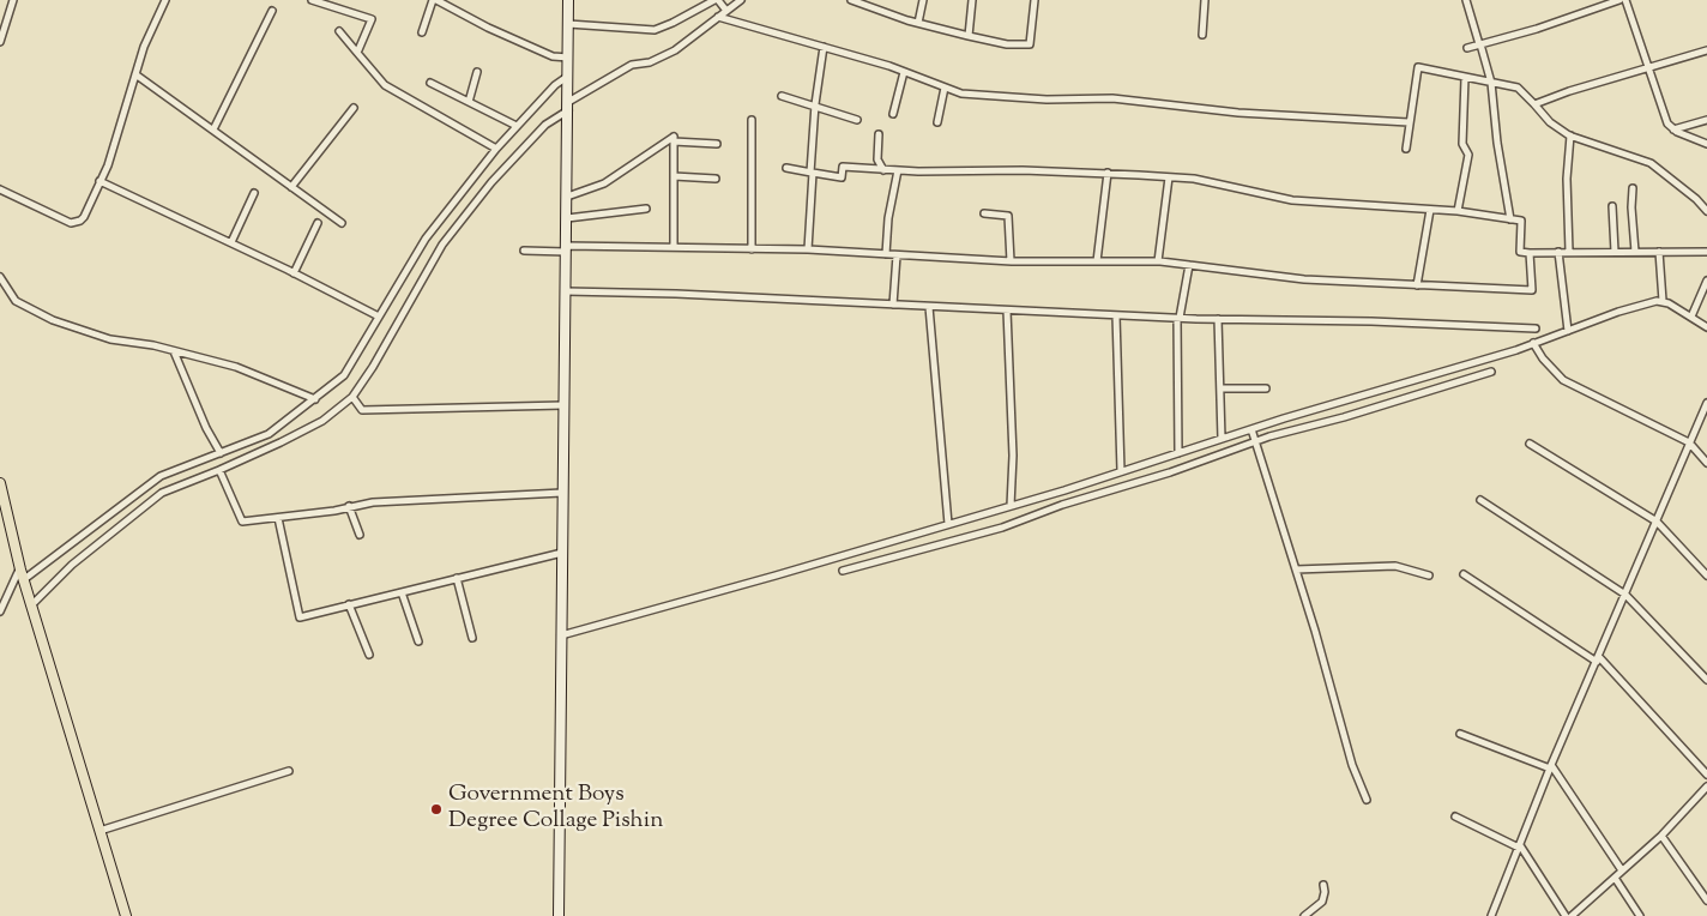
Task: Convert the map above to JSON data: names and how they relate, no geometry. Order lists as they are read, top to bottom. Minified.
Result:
{"places":["Government Boys Degree Collage Pishin"]}
